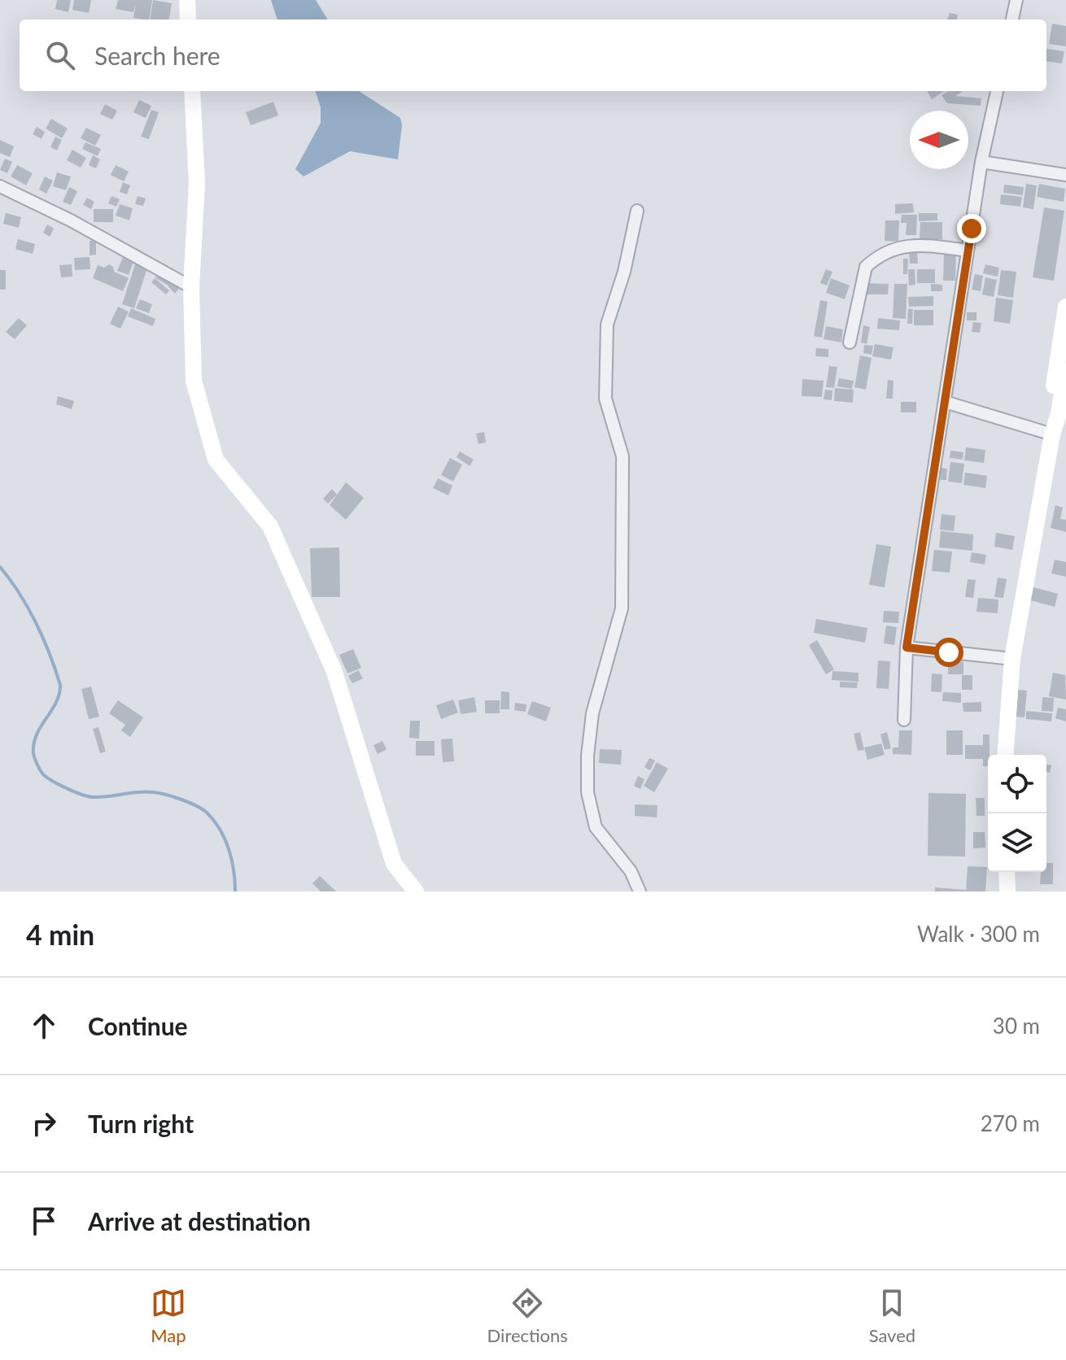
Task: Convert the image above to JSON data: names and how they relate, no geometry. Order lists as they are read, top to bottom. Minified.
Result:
{"north":"left","page":{"search":"Search here","heading":["4 min","Walk · 300 m"],"list":[["Continue","30 m"],["Turn right","270 m"],"Arrive at destination"],"nav":["Map","Directions","Saved"]}}
